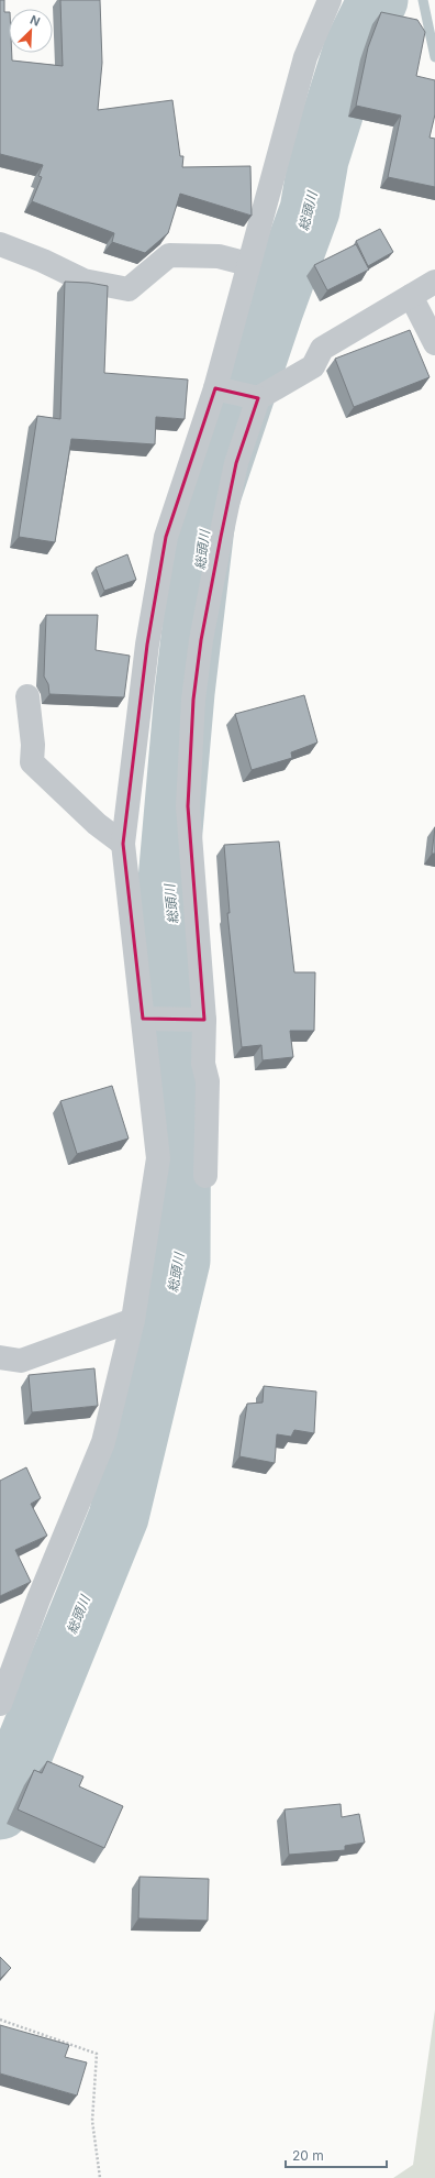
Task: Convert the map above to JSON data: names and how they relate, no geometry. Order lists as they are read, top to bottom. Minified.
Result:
{"water":["総頭川"],"scale_bar":"20 m","north":"top right"}
